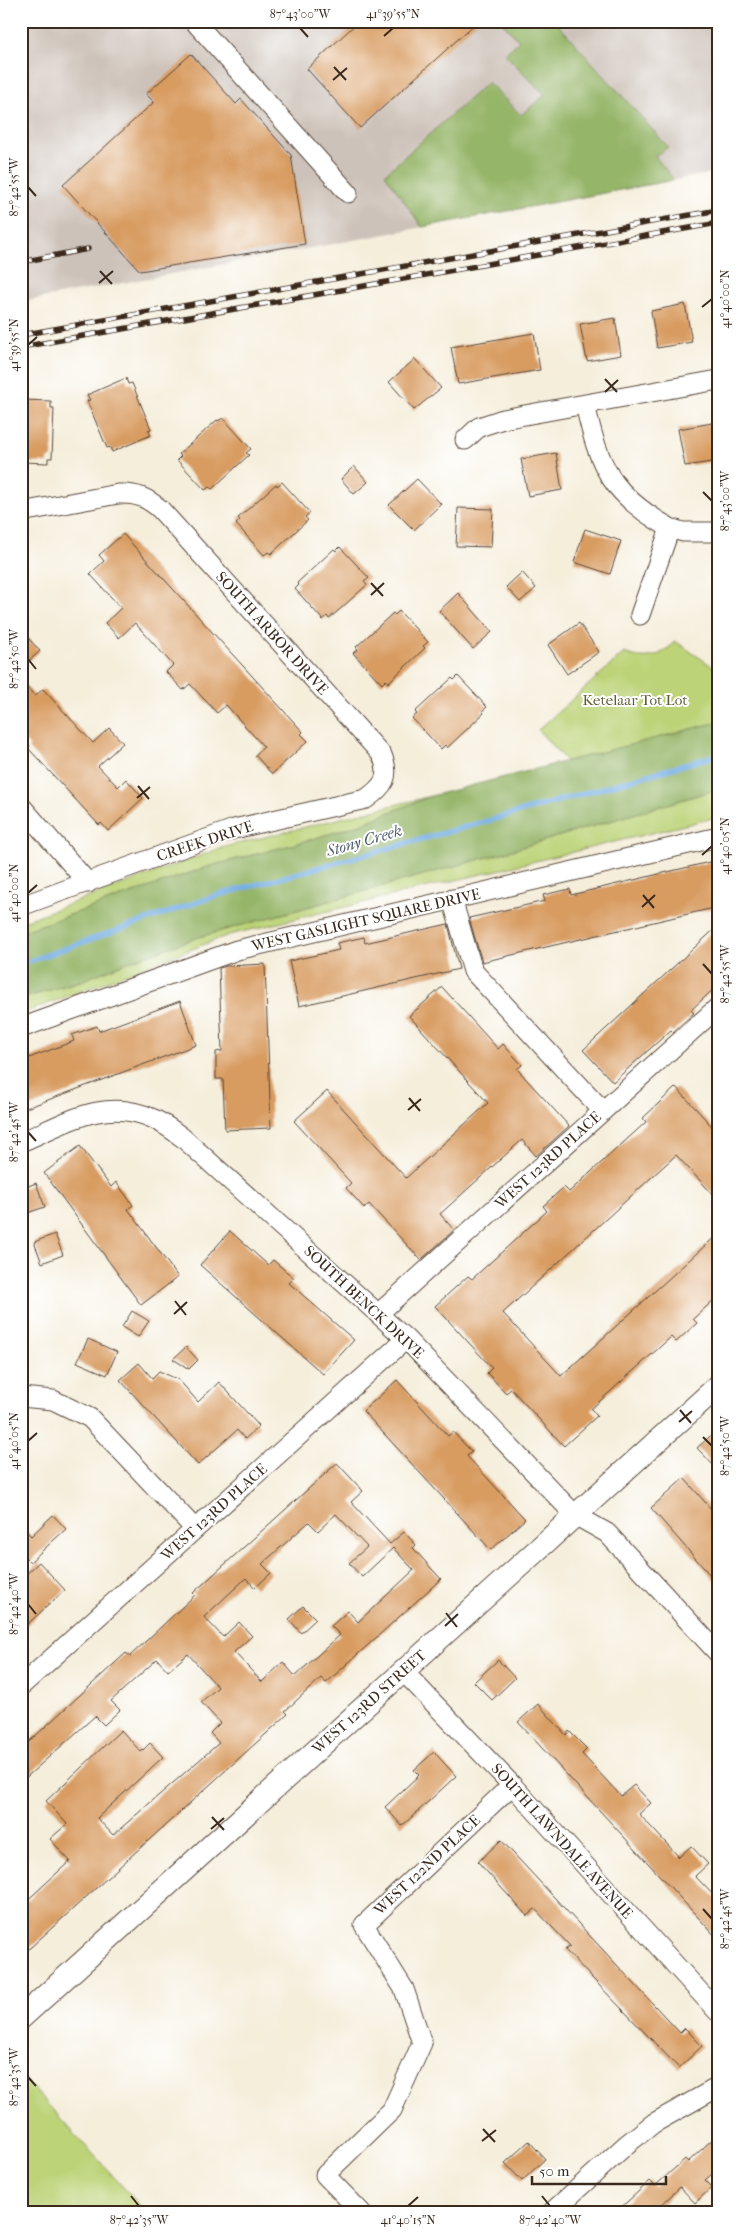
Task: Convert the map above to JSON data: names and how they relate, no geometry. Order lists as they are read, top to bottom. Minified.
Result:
{"streets":{"street":["SOUTH ARBOR DRIVE","CREEK DRIVE","WEST GASLIGHT SQUARE DRIVE","WEST 123RD PLACE","SOUTH BENCK DRIVE","WEST 123RD STREET","SOUTH LAWNDALE AVENUE","WEST 122ND PLACE"]},"crossings":[["SOUTH ARBOR DRIVE","CREEK DRIVE"],["WEST 123RD PLACE","SOUTH BENCK DRIVE"],["SOUTH BENCK DRIVE","WEST 123RD STREET"],["WEST 123RD STREET","SOUTH LAWNDALE AVENUE"],["SOUTH LAWNDALE AVENUE","WEST 122ND PLACE"]],"water":["Stony Creek"],"parks":["Ketelaar Tot Lot"],"scale_bar":"50 m","coordinates":["87°43'00\"W","41°39'55\"N","87°42'55\"W","41°40'00\"N","87°42'50\"W","41°40'05\"N","87°42'45\"W","87°42'40\"W","87°42'35\"W","41°40'15\"N"]}
